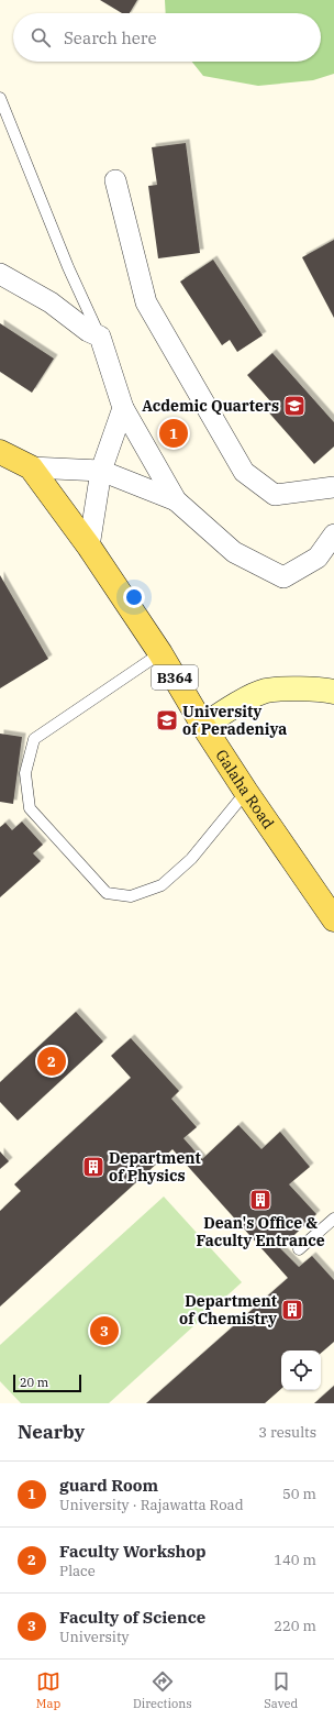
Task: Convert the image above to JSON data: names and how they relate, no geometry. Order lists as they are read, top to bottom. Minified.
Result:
{"streets":{"main road":["B364","Galaha Road"]},"places":{"school or university":["Acdemic Quarters","University of Peradeniya"],"building":["Department of Physics","Dean's Office & Faculty Entrance","Department of Chemistry"]},"scale_bar":"20 m","page":{"search":"Search here","pins":["1","2","3"],"scale":"20 m","heading":["Nearby","3 results"],"list":[{"mark":"1","name":"guard Room","note":"University · Rajawatta Road","value":"50 m"},{"mark":"2","name":"Faculty Workshop","note":"Place","value":"140 m"},{"mark":"3","name":"Faculty of Science","note":"University","value":"220 m"}],"nav":["Map","Directions","Saved"]}}
